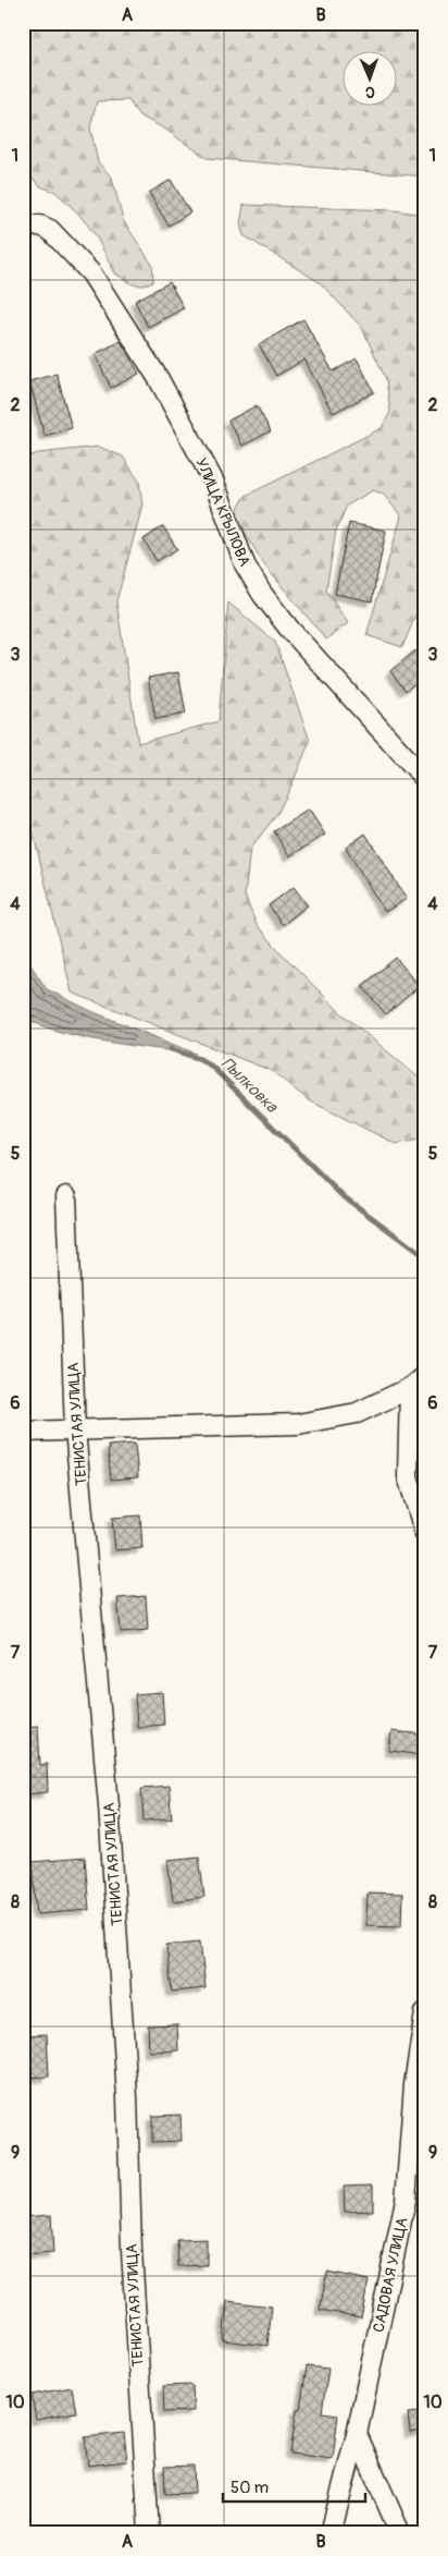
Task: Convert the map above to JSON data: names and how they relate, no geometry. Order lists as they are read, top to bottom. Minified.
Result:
{"streets":{"street":["УЛИЦА КРЫЛОВА","ТЕНИСТАЯ УЛИЦА","САДОВАЯ УЛИЦА"]},"water":["Пылковка"],"scale_bar":"50 m","north":"bottom","grid":{"columns":["A","B"],"rows":["1","2","3","4","5","6","7","8","9","10"]}}
